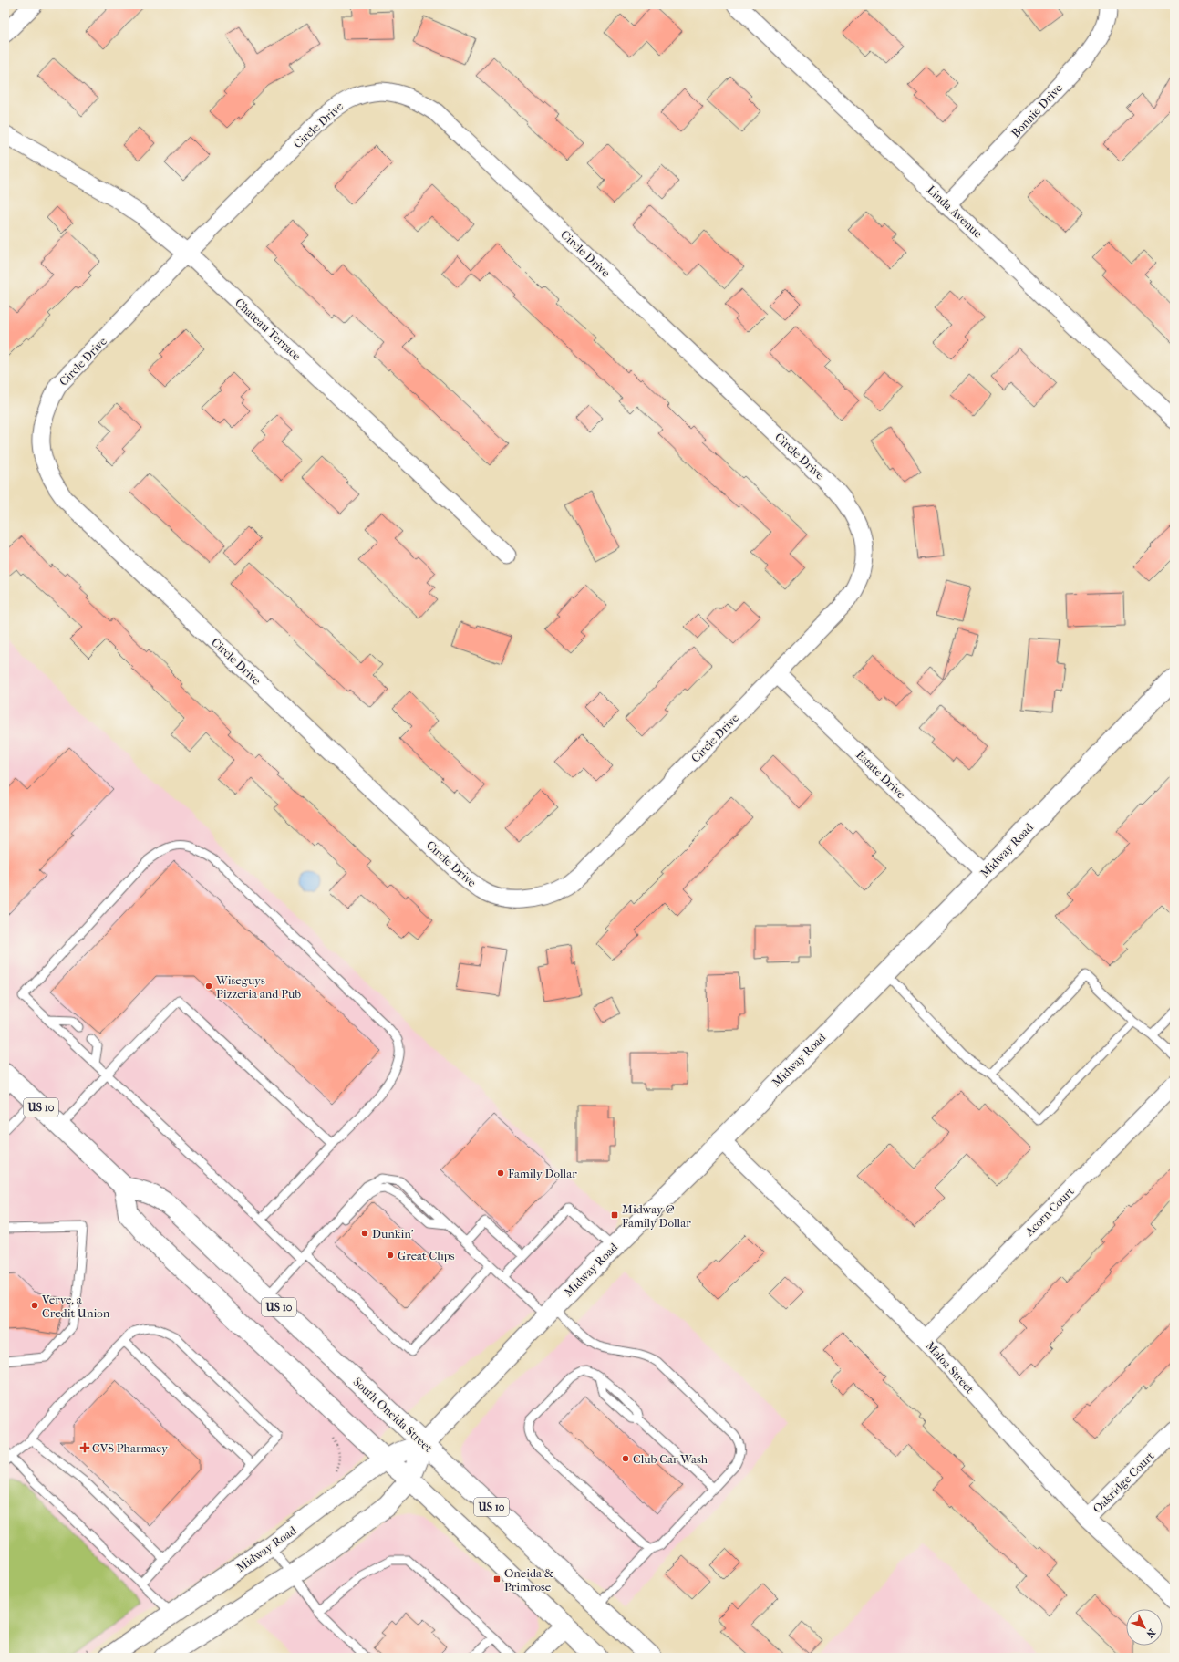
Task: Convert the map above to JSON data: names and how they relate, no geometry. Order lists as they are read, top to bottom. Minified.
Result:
{"streets":{"main road":["Midway Road","US 10","South Oneida Street"],"street":["Bonnie Drive","Circle Drive","Linda Avenue","Chateau Terrace","Estate Drive","Acorn Court","Maloa Street","Oakridge Court"]},"crossings":[["Bonnie Drive","Linda Avenue"],["Circle Drive","Chateau Terrace"],["Circle Drive","Estate Drive"],["Estate Drive","Midway Road"],["Midway Road","US 10"],["Midway Road","Maloa Street"],["Midway Road","South Oneida Street"],["US 10","South Oneida Street"],["Acorn Court","Maloa Street"],["Maloa Street","Oakridge Court"]],"places":{"other":["Wiseguys Pizzeria and Pub","Family Dollar","Dunkin'","Great Clips","Verve, a Credit Union","Club Car Wash"],"transit":["Midway @ Family Dollar","Oneida & Primrose"],"health":["CVS Pharmacy"]},"north":"bottom right"}
